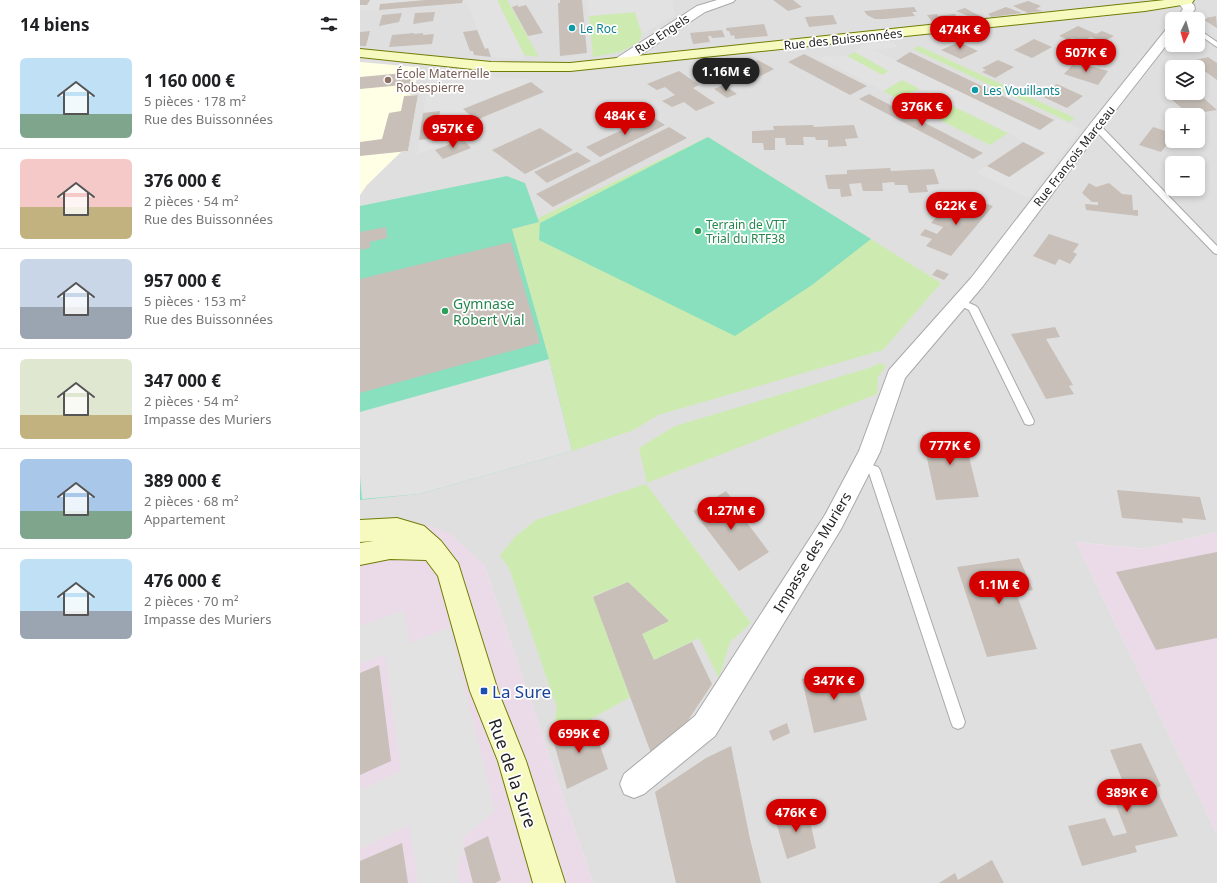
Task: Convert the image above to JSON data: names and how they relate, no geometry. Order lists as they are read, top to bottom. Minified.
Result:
{"streets":{"street":["Rue Engels","Rue des Buissonnées","Rue François Marceau","Impasse des Muriers","Rue de la Sure"]},"crossings":[["Rue Engels","Rue des Buissonnées"],["Rue François Marceau","Impasse des Muriers"]],"places":{"other":["Le Roc","École Maternelle Robespierre","Les Vouillants","Terrain de VTT Trial du RTF38","Gymnase Robert Vial"],"transit":["La Sure"]},"north":"bottom","page":{"heading":"14 biens","map_buttons":["+","−"],"price":["474K €","507K €","1.16M €","376K €","484K €","957K €","622K €","777K €","1.27M €","1.1M €","347K €","699K €","389K €","476K €"],"list":[{"name":"1 160 000 €","note":"5 pièces · 178 m² · Rue des Buissonnées"},{"name":"376 000 €","note":"2 pièces · 54 m² · Rue des Buissonnées"},{"name":"957 000 €","note":"5 pièces · 153 m² · Rue des Buissonnées"},{"name":"347 000 €","note":"2 pièces · 54 m² · Impasse des Muriers"},{"name":"389 000 €","note":"2 pièces · 68 m² · Appartement"},{"name":"476 000 €","note":"2 pièces · 70 m² · Impasse des Muriers"}]}}
